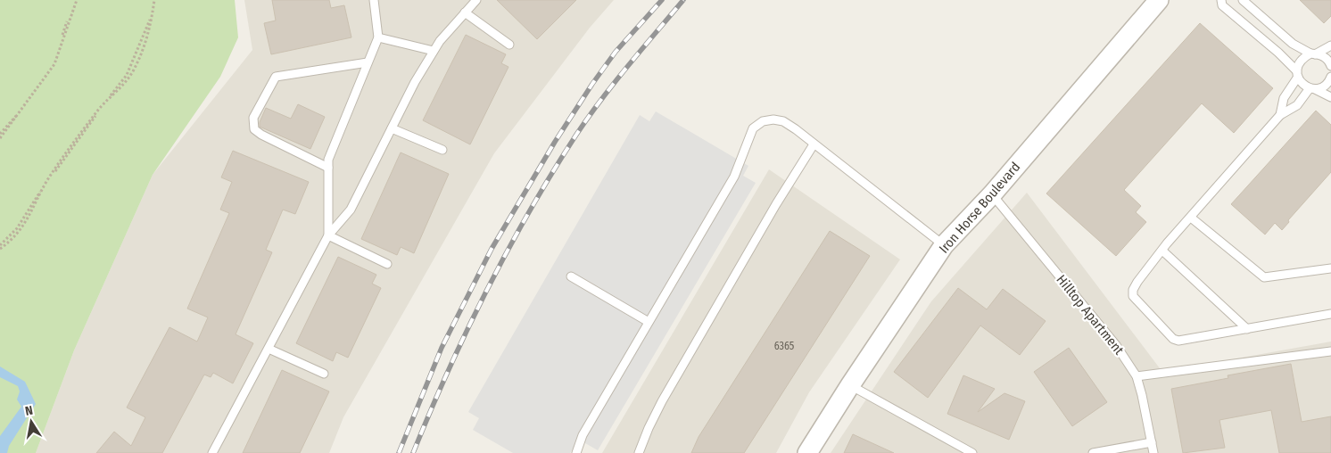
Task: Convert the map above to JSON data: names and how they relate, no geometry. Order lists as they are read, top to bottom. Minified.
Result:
{"streets":{"street":["Iron Horse Boulevard"],"lane":["Hilltop Apartment"]},"crossings":[["Iron Horse Boulevard","Hilltop Apartment"]],"house_numbers":["6365"],"north":"top"}
